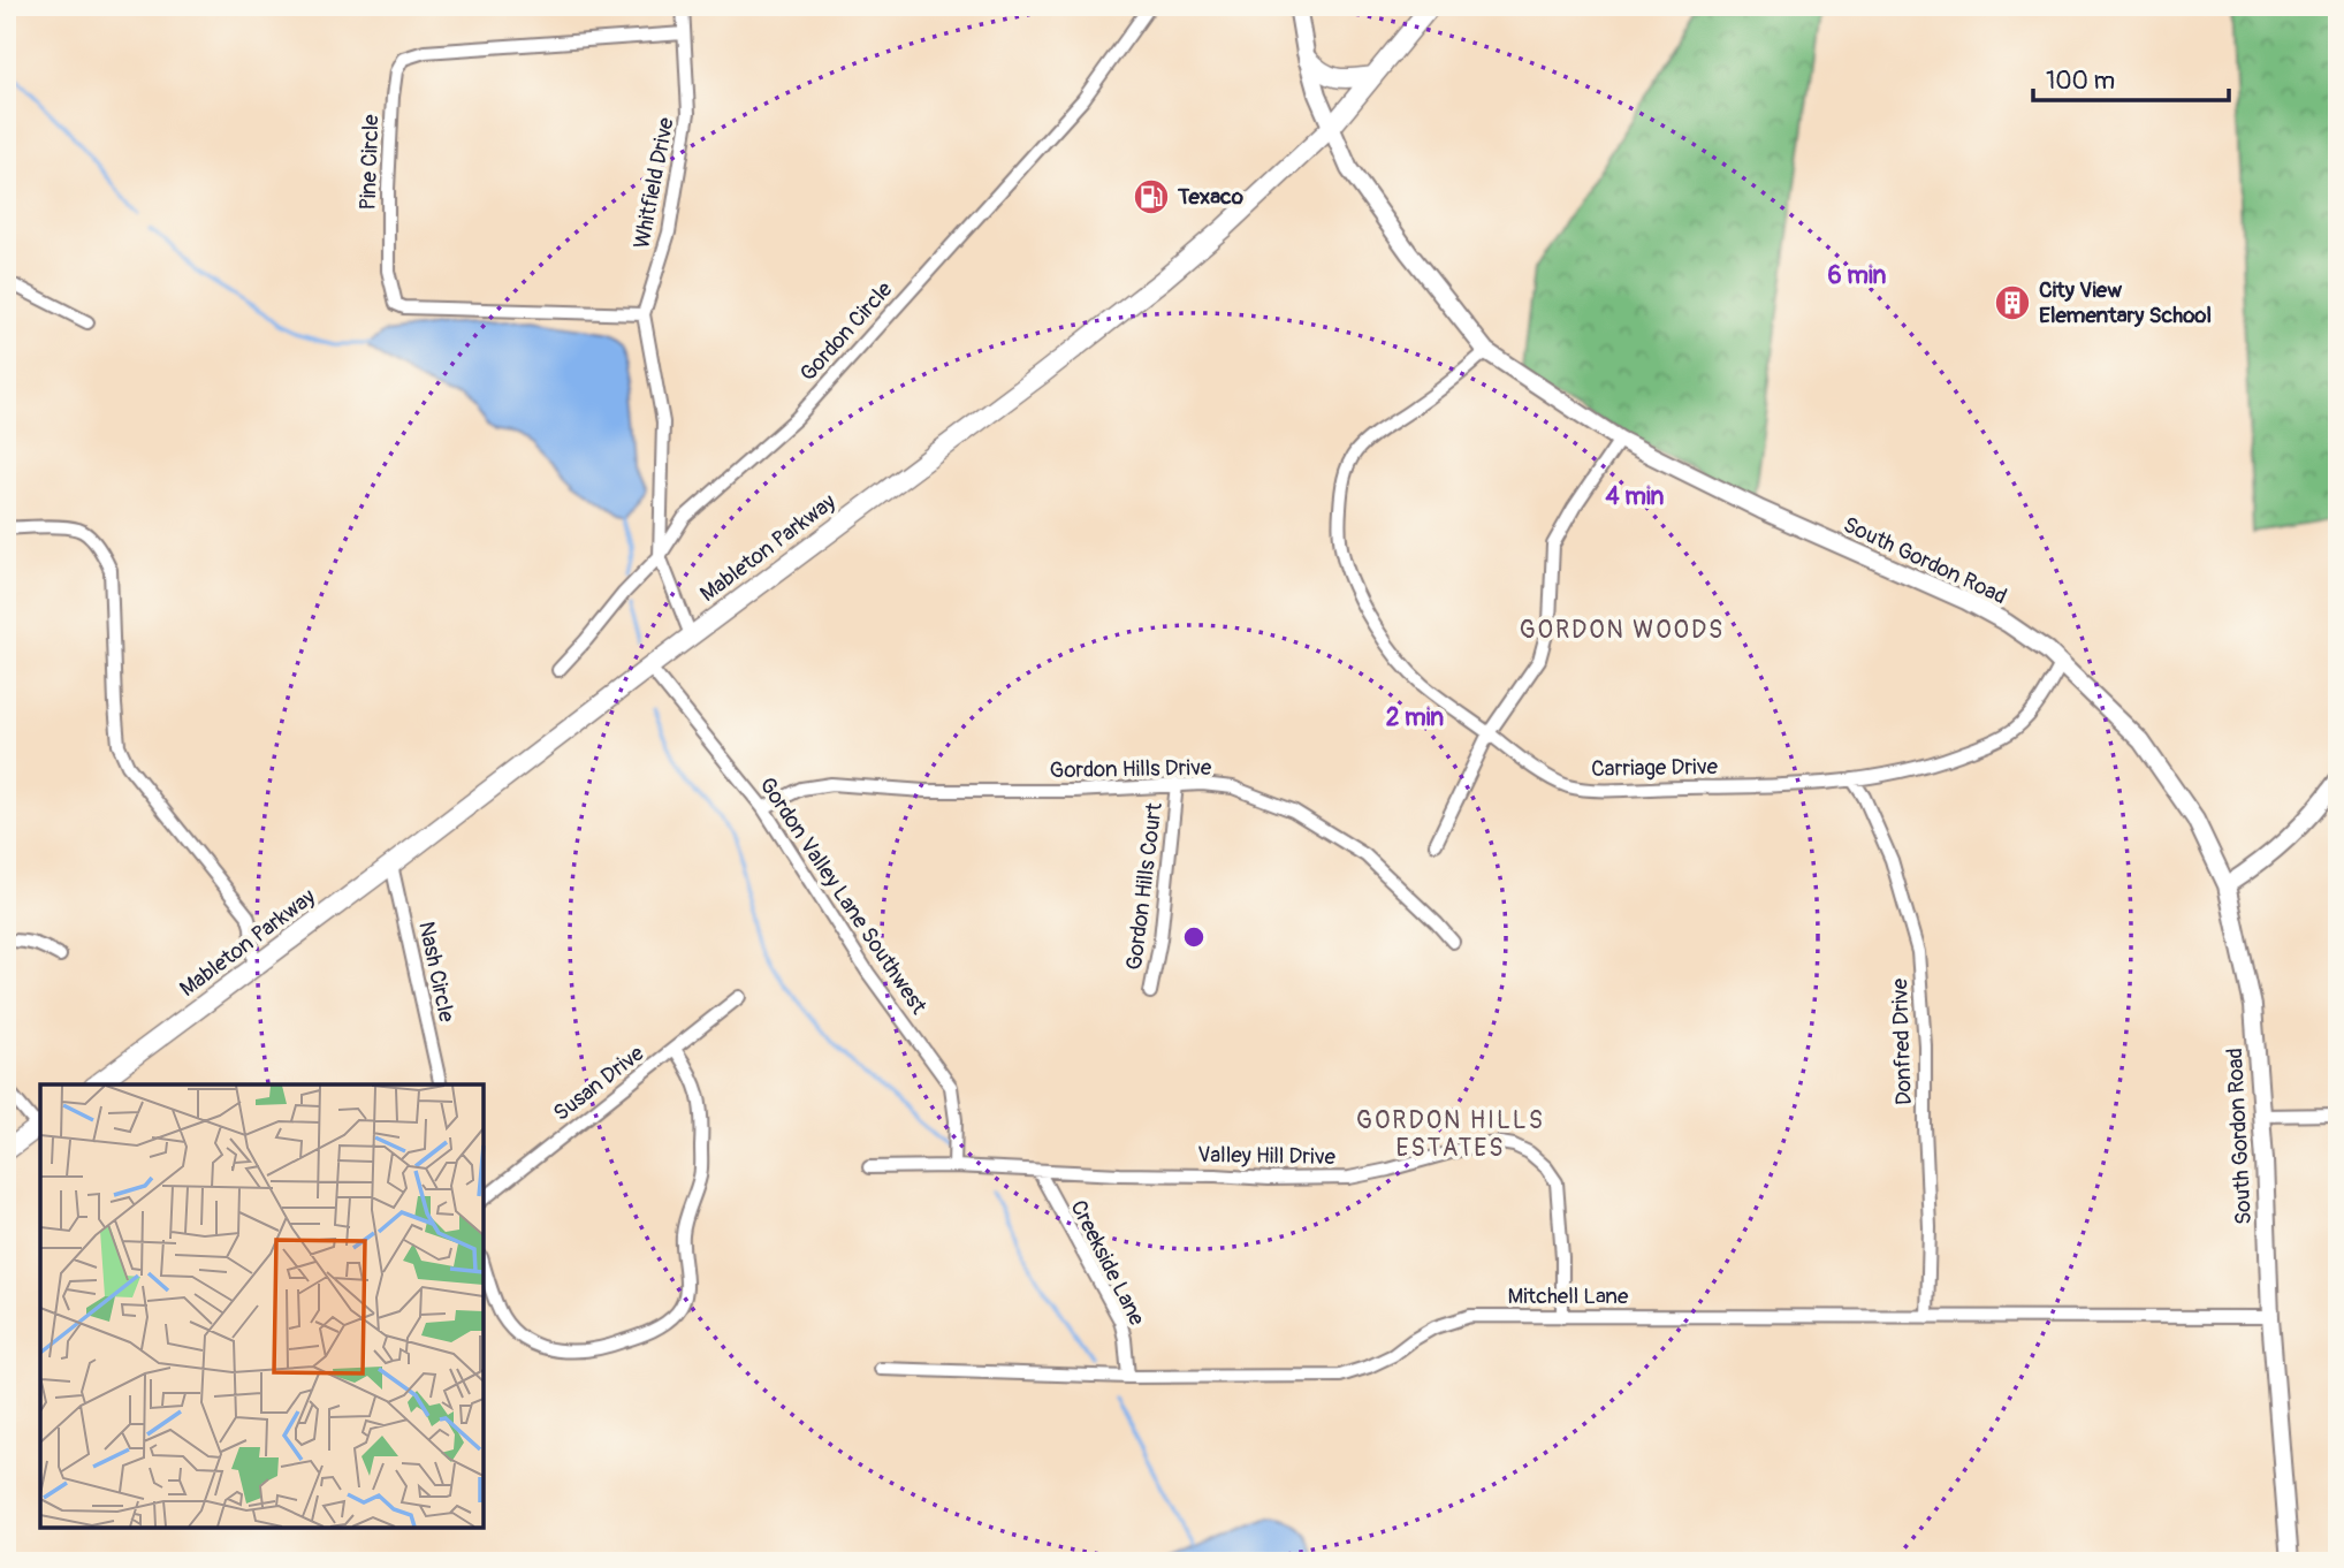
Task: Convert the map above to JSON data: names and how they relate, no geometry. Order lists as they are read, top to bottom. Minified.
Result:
{"streets":{"main road":["Mableton Parkway"],"street":["Pine Circle","Whitfield Drive","Gordon Circle","South Gordon Road","Carriage Drive","Gordon Hills Drive","Gordon Hills Court","Gordon Valley Lane Southwest","Nash Circle","Donfred Drive","Susan Drive","Valley Hill Drive","Creekside Lane","Mitchell Lane"]},"crossings":[["Pine Circle","Whitfield Drive"],["Whitfield Drive","Gordon Circle"],["Mableton Parkway","South Gordon Road"],["Mableton Parkway","Gordon Valley Lane Southwest"],["Mableton Parkway","Nash Circle"],["South Gordon Road","Carriage Drive"],["South Gordon Road","Mitchell Lane"],["Carriage Drive","Donfred Drive"],["Gordon Hills Drive","Gordon Hills Court"],["Gordon Hills Drive","Gordon Valley Lane Southwest"],["Gordon Valley Lane Southwest","Valley Hill Drive"],["Donfred Drive","Mitchell Lane"],["Valley Hill Drive","Creekside Lane"],["Valley Hill Drive","Mitchell Lane"],["Creekside Lane","Mitchell Lane"]],"districts":["GORDON WOODS","GORDON HILLS ESTATES"],"places":{"fuel station":["Texaco"],"building":["City View Elementary School"]},"scale_bar":"100 m","rings":["6 min","4 min","2 min"]}
